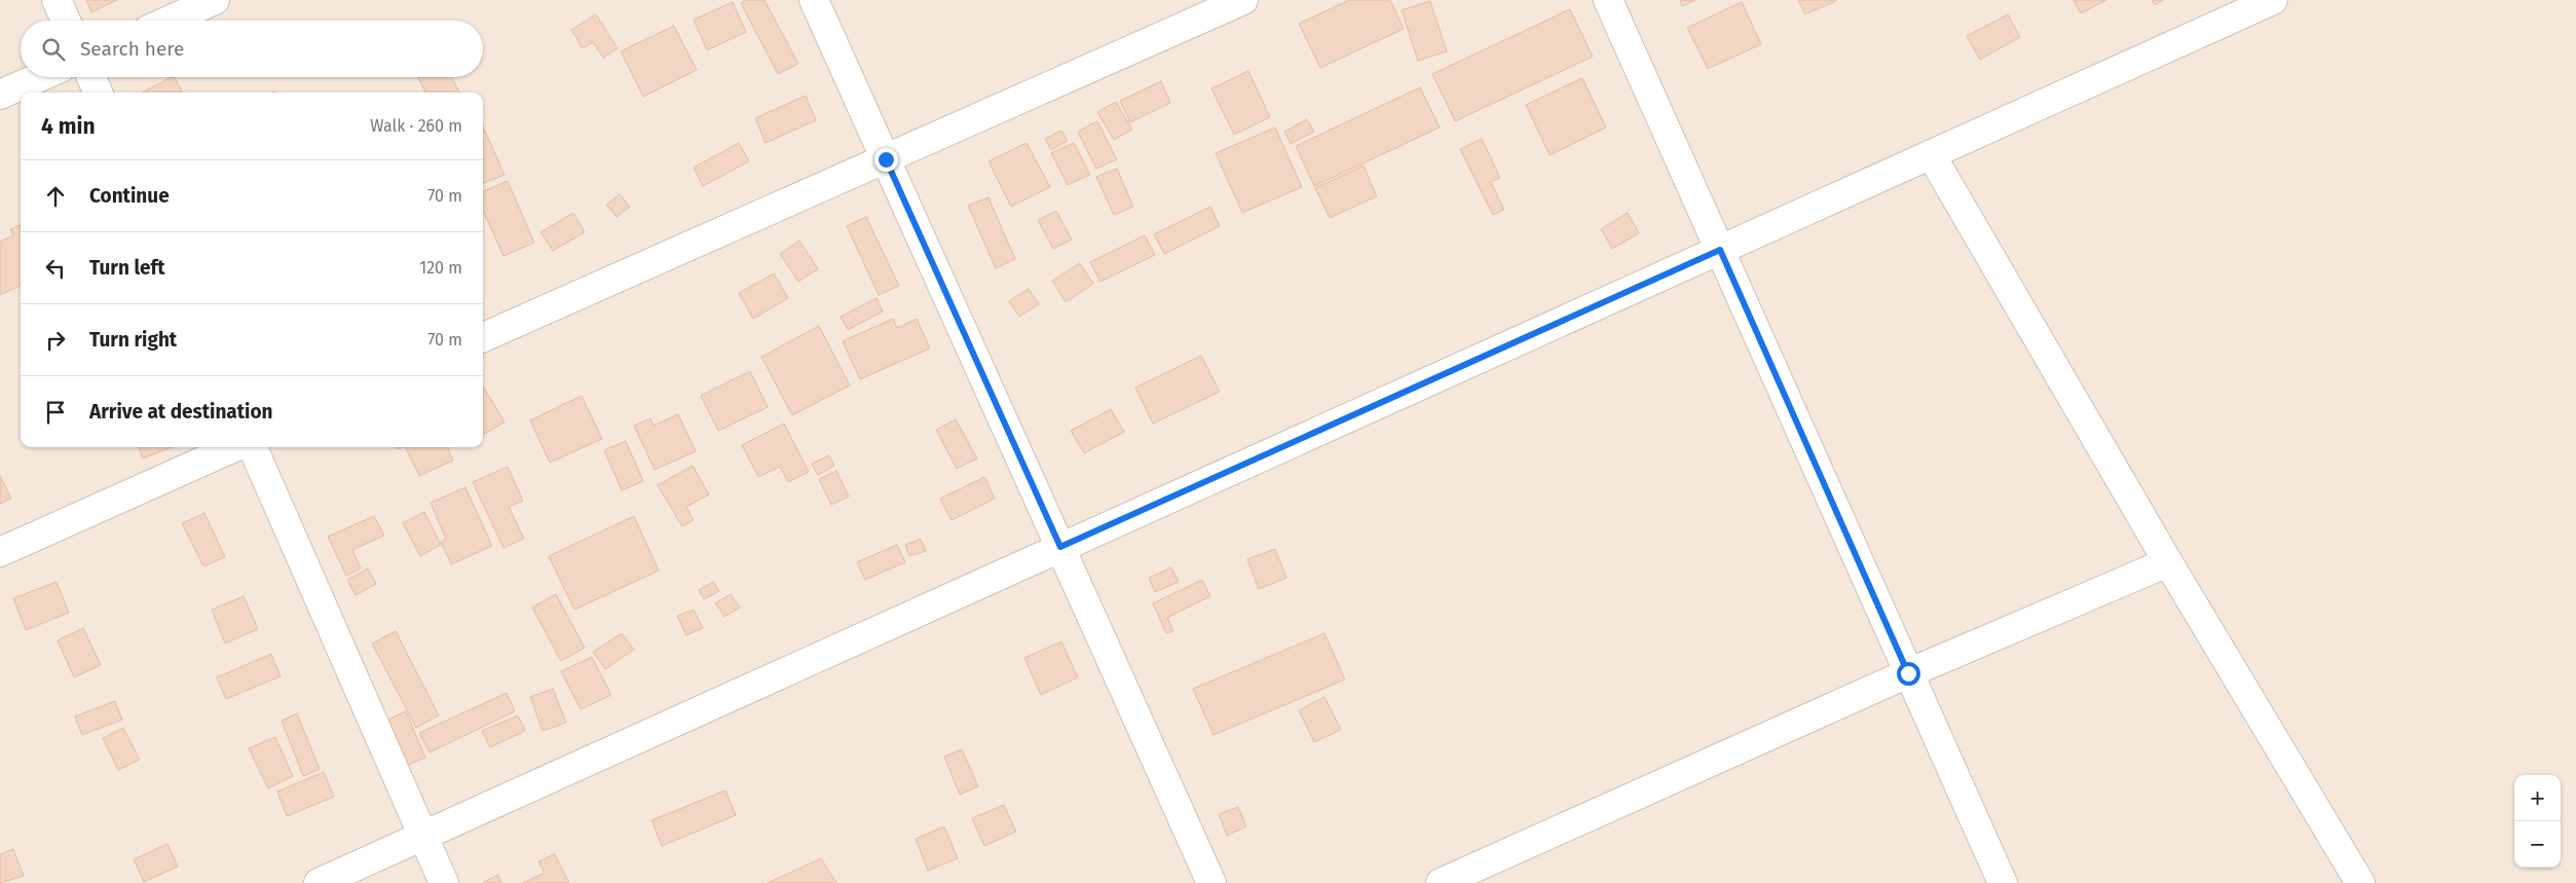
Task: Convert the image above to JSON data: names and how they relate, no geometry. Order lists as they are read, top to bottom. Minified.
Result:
{"page":{"search":"Search here","heading":["4 min","Walk · 260 m"],"list":[["Continue","70 m"],["Turn left","120 m"],["Turn right","70 m"],"Arrive at destination"],"map_buttons":["+","−"]}}
